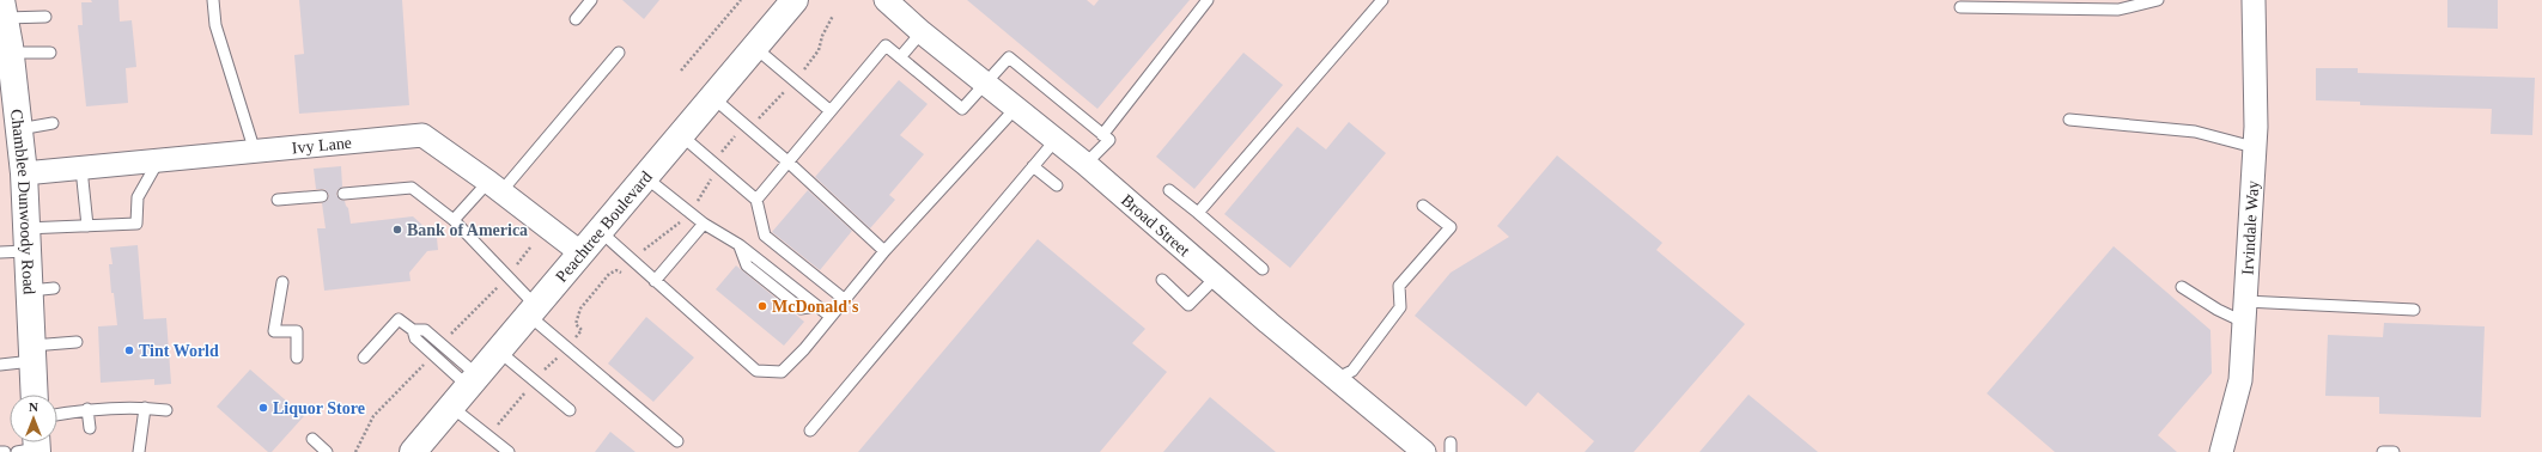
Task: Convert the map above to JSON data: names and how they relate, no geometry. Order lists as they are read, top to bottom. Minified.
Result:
{"streets":{"main road":["Chamblee Dunwoody Road","Peachtree Boulevard"],"street":["Ivy Lane","Broad Street","Irvindale Way"]},"crossings":[["Ivy Lane","Chamblee Dunwoody Road"],["Ivy Lane","Peachtree Boulevard"]],"places":["Bank of America","McDonald's","Tint World","Liquor Store"],"north":"top"}
